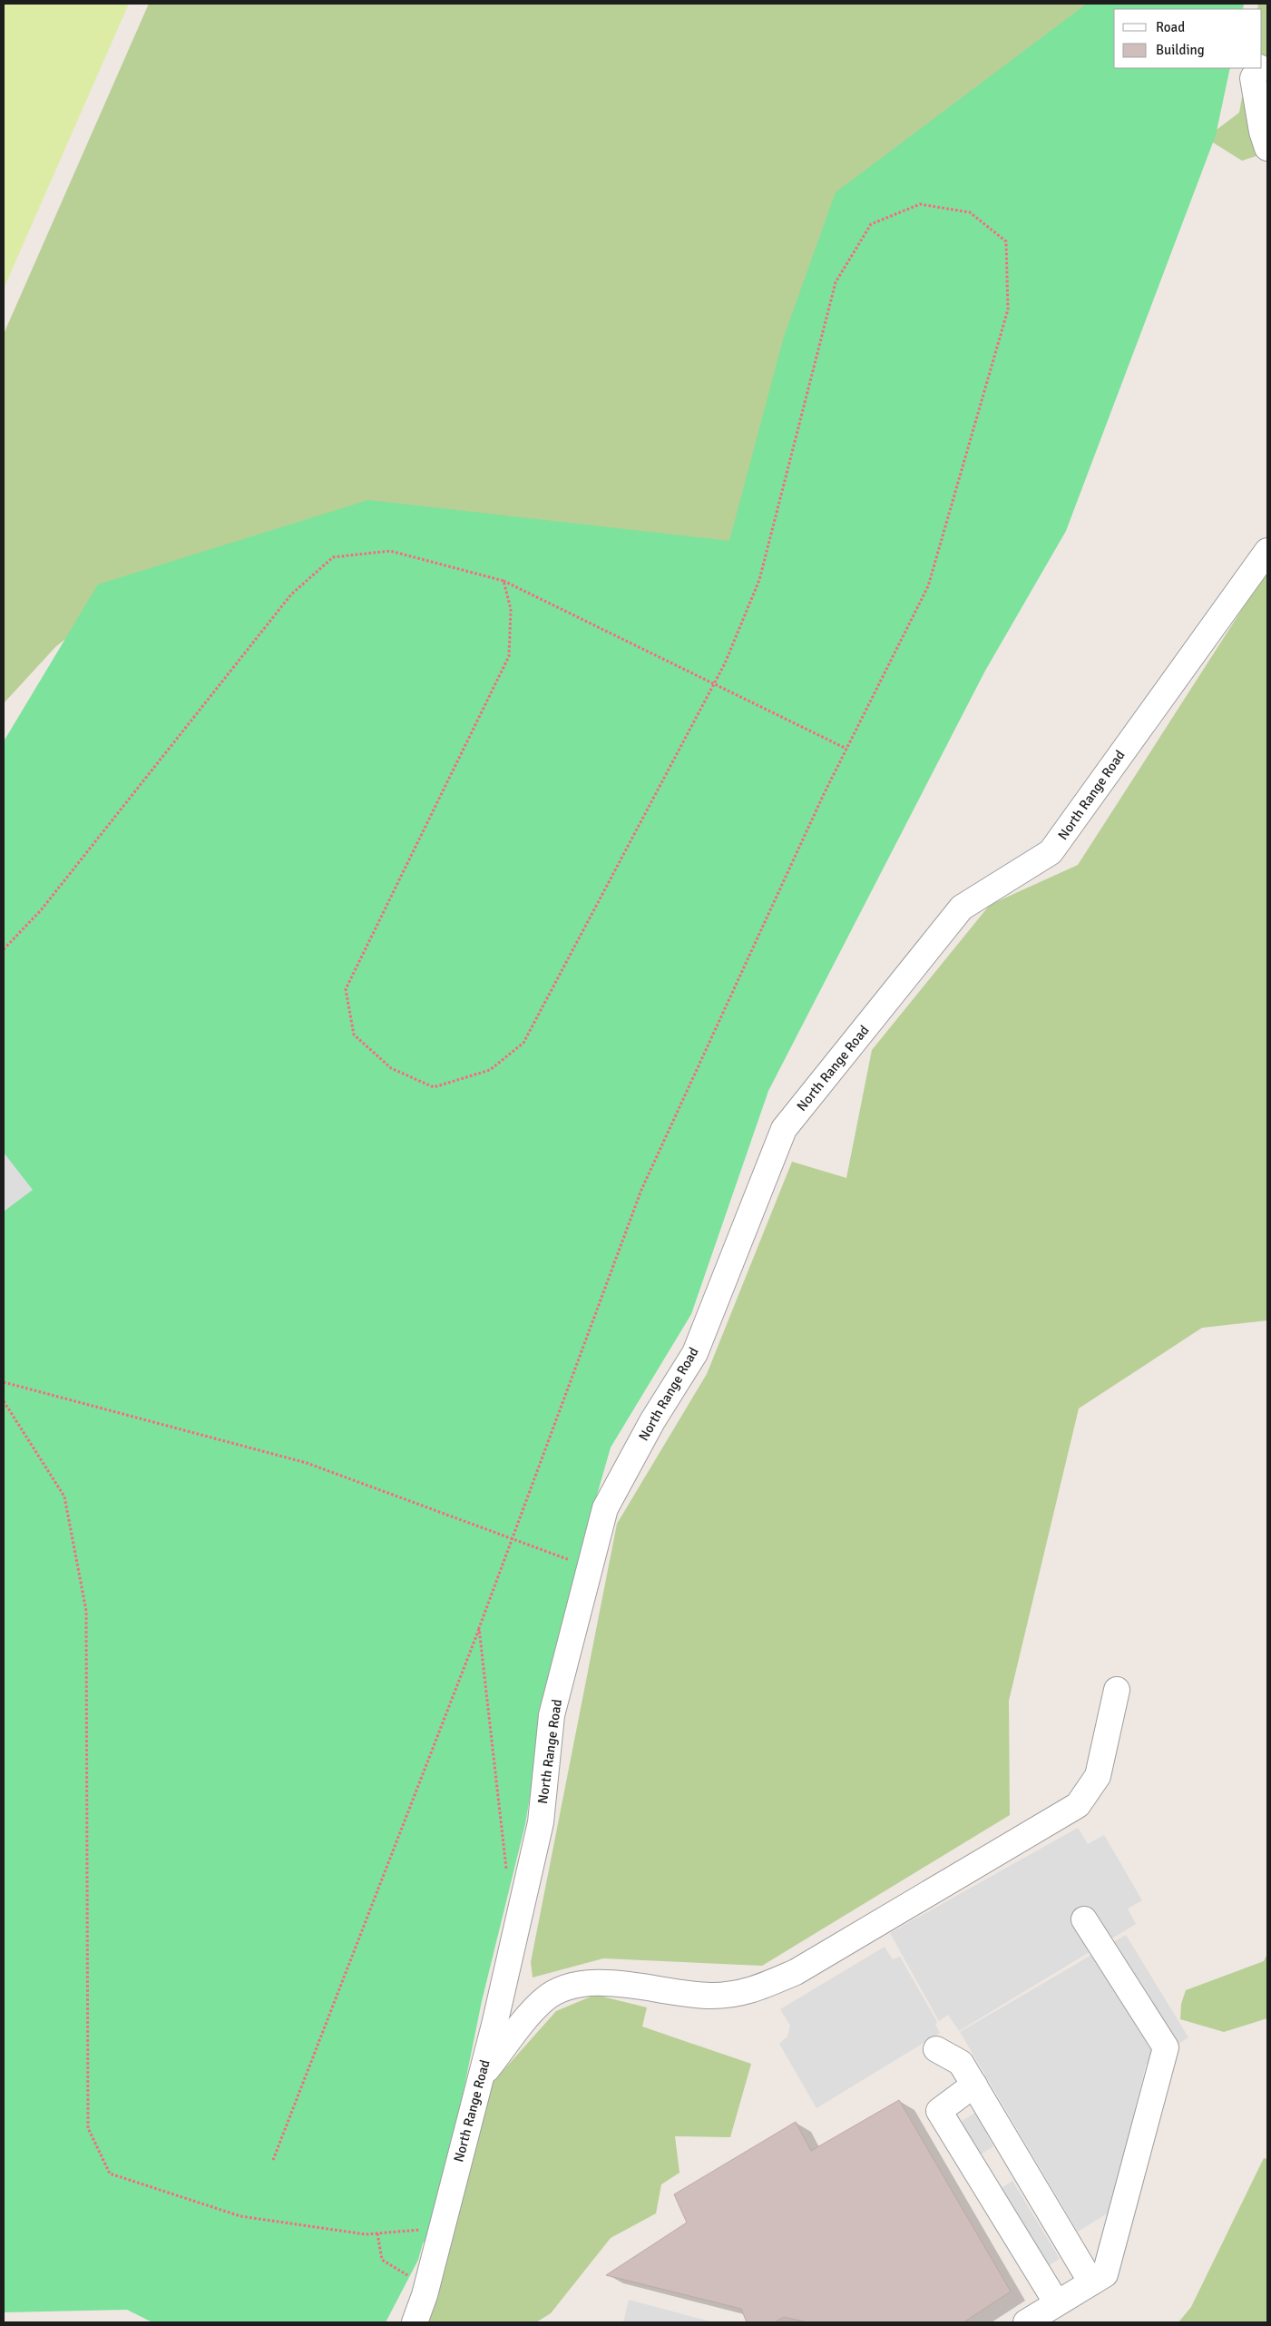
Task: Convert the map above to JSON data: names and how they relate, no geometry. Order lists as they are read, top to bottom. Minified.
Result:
{"streets":{"street":["North Range Road"]},"legend":["Road","Building"]}
